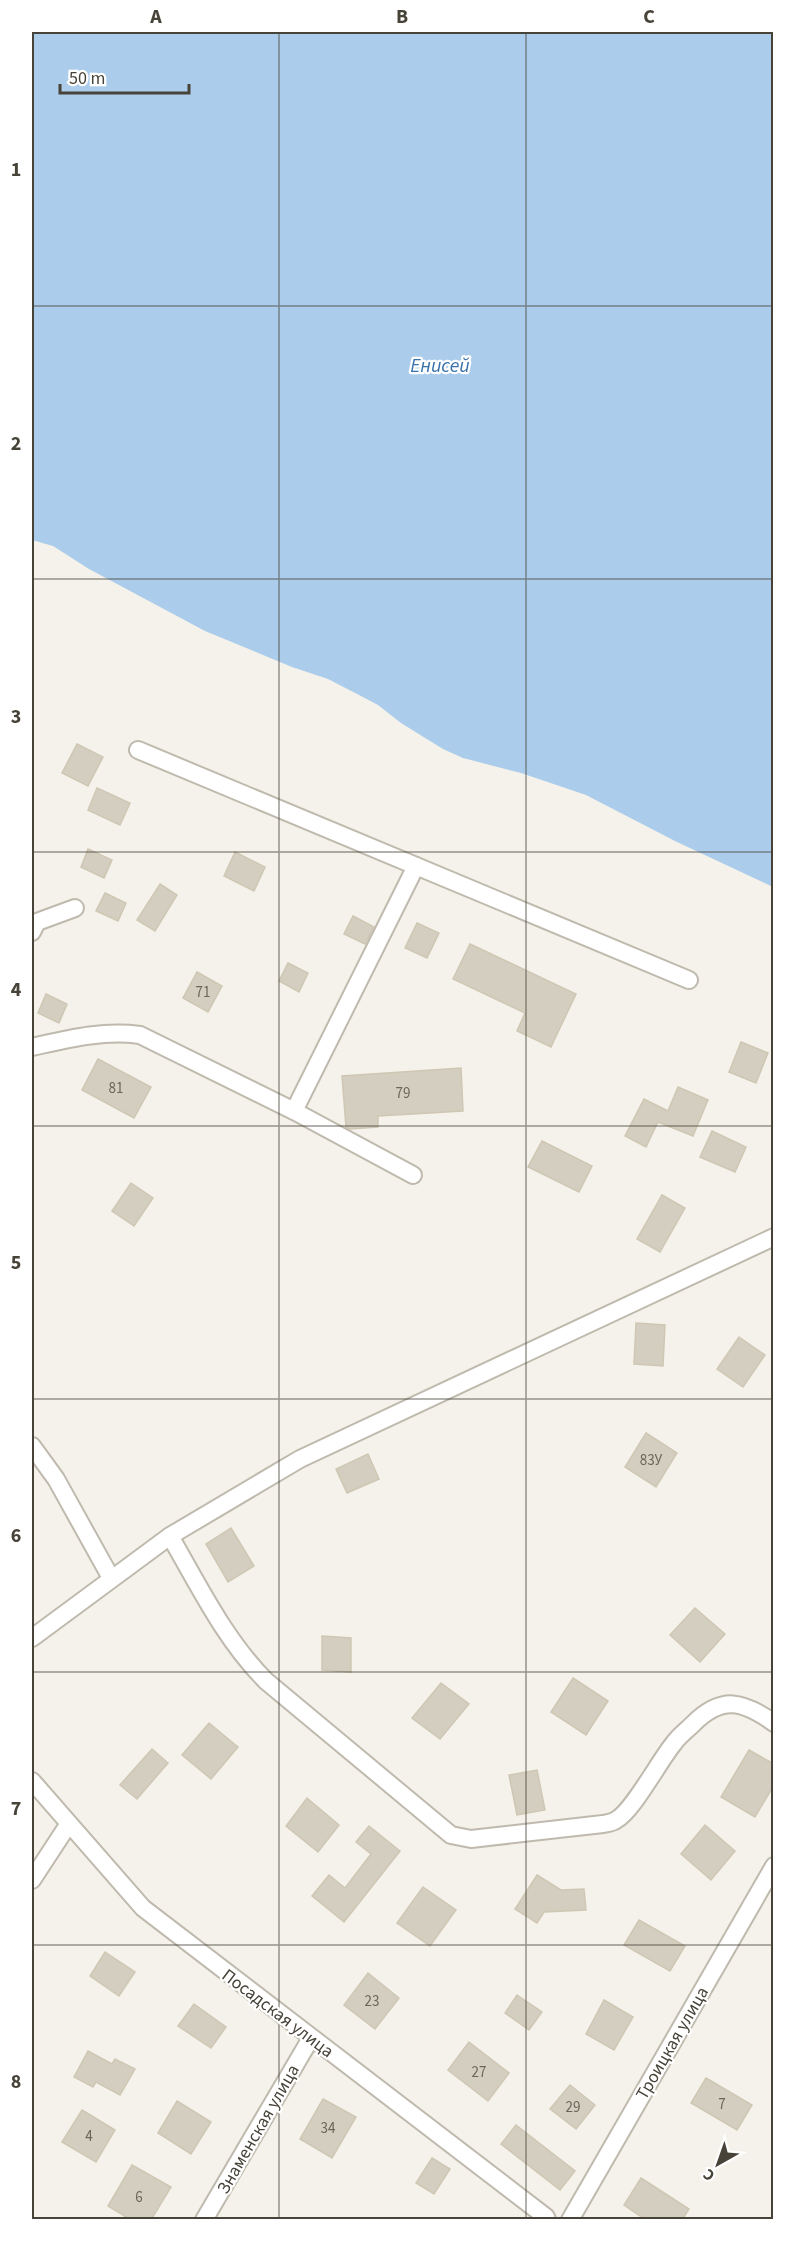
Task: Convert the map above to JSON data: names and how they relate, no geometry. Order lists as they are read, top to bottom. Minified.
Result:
{"streets":{"street":["Посадская улица","Троицкая улица","Знаменская улица"]},"crossings":[["Посадская улица","Знаменская улица"]],"water":["Енисей"],"house_numbers":["71","81","79","83У","23","27","7","29","34","4","6"],"scale_bar":"50 m","north":"bottom left","grid":{"columns":["A","B","C"],"rows":["1","2","3","4","5","6","7","8"]}}
